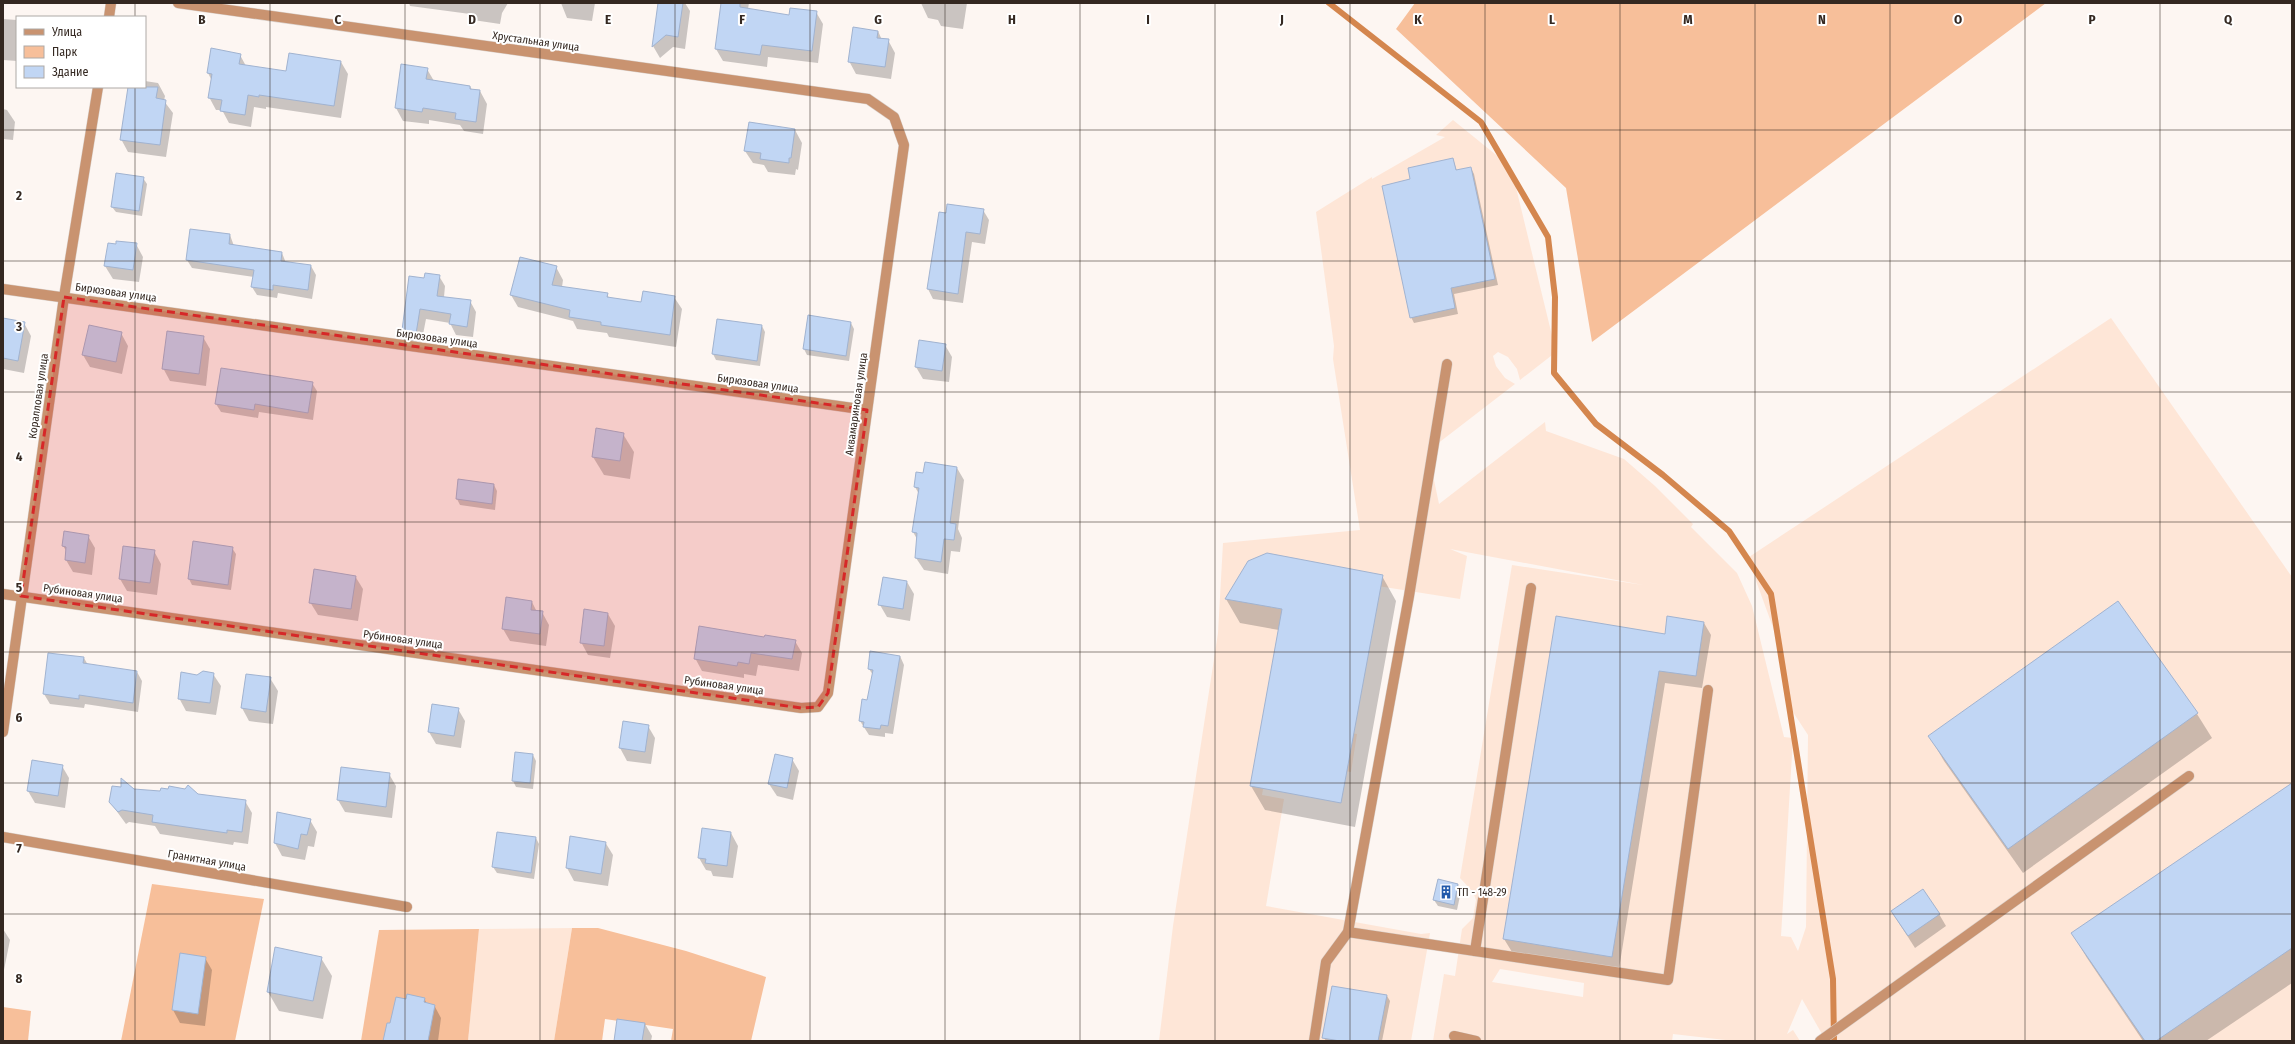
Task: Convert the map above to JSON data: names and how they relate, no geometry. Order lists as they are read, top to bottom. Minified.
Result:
{"streets":{"street":["Хрустальная улица","Бирюзовая улица","Коралловая улица","Аквамариновая улица","Рубиновая улица","Гранитная улица"]},"crossings":[["Хрустальная улица","Аквамариновая улица"],["Бирюзовая улица","Коралловая улица"],["Бирюзовая улица","Аквамариновая улица"],["Коралловая улица","Рубиновая улица"],["Аквамариновая улица","Рубиновая улица"]],"places":{"building":["ТП - 148-29"]},"legend":["Улица","Парк","Здание"],"grid":{"columns":["B","C","D","E","F","G","H","I","J","K","L","M","N","O","P","Q"],"rows":["2","3","4","5","6","7","8"]}}
